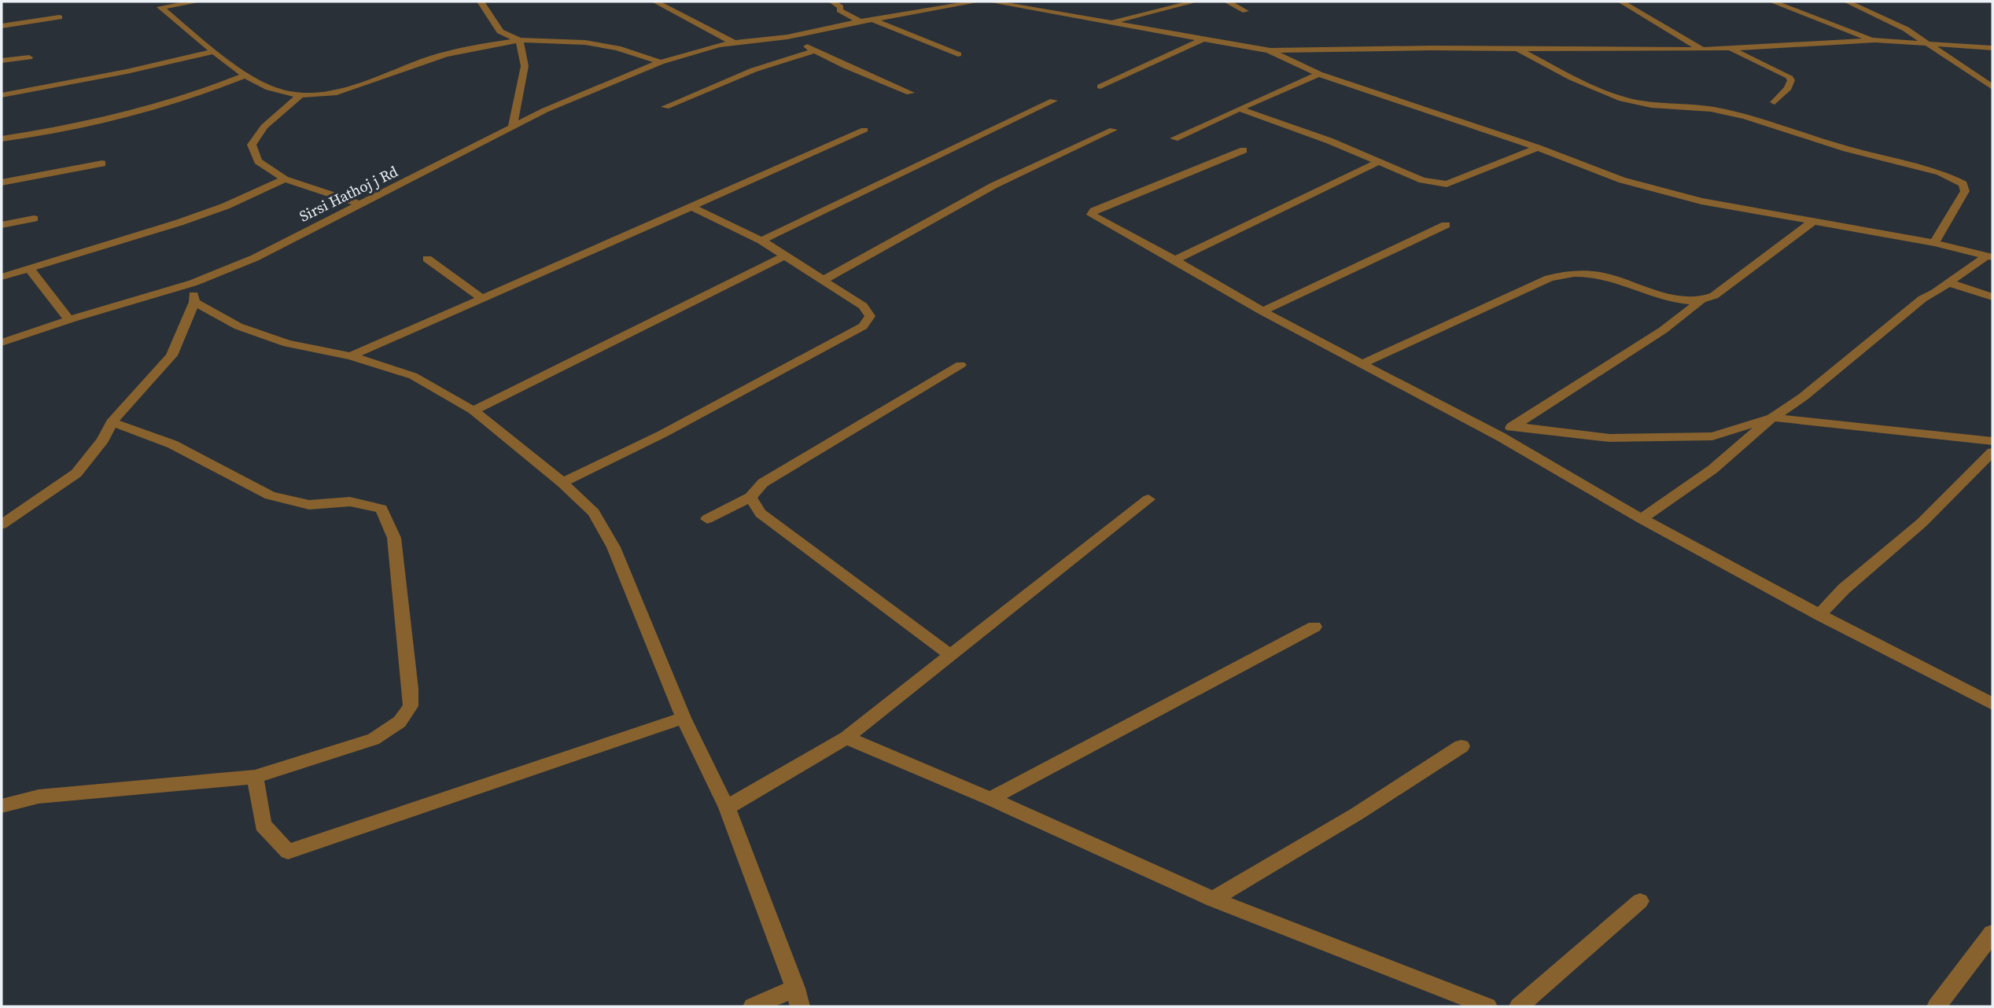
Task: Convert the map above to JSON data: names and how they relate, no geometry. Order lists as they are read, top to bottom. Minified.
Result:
{"streets":{"street":["Sirsi Hathoj j Rd"]}}
